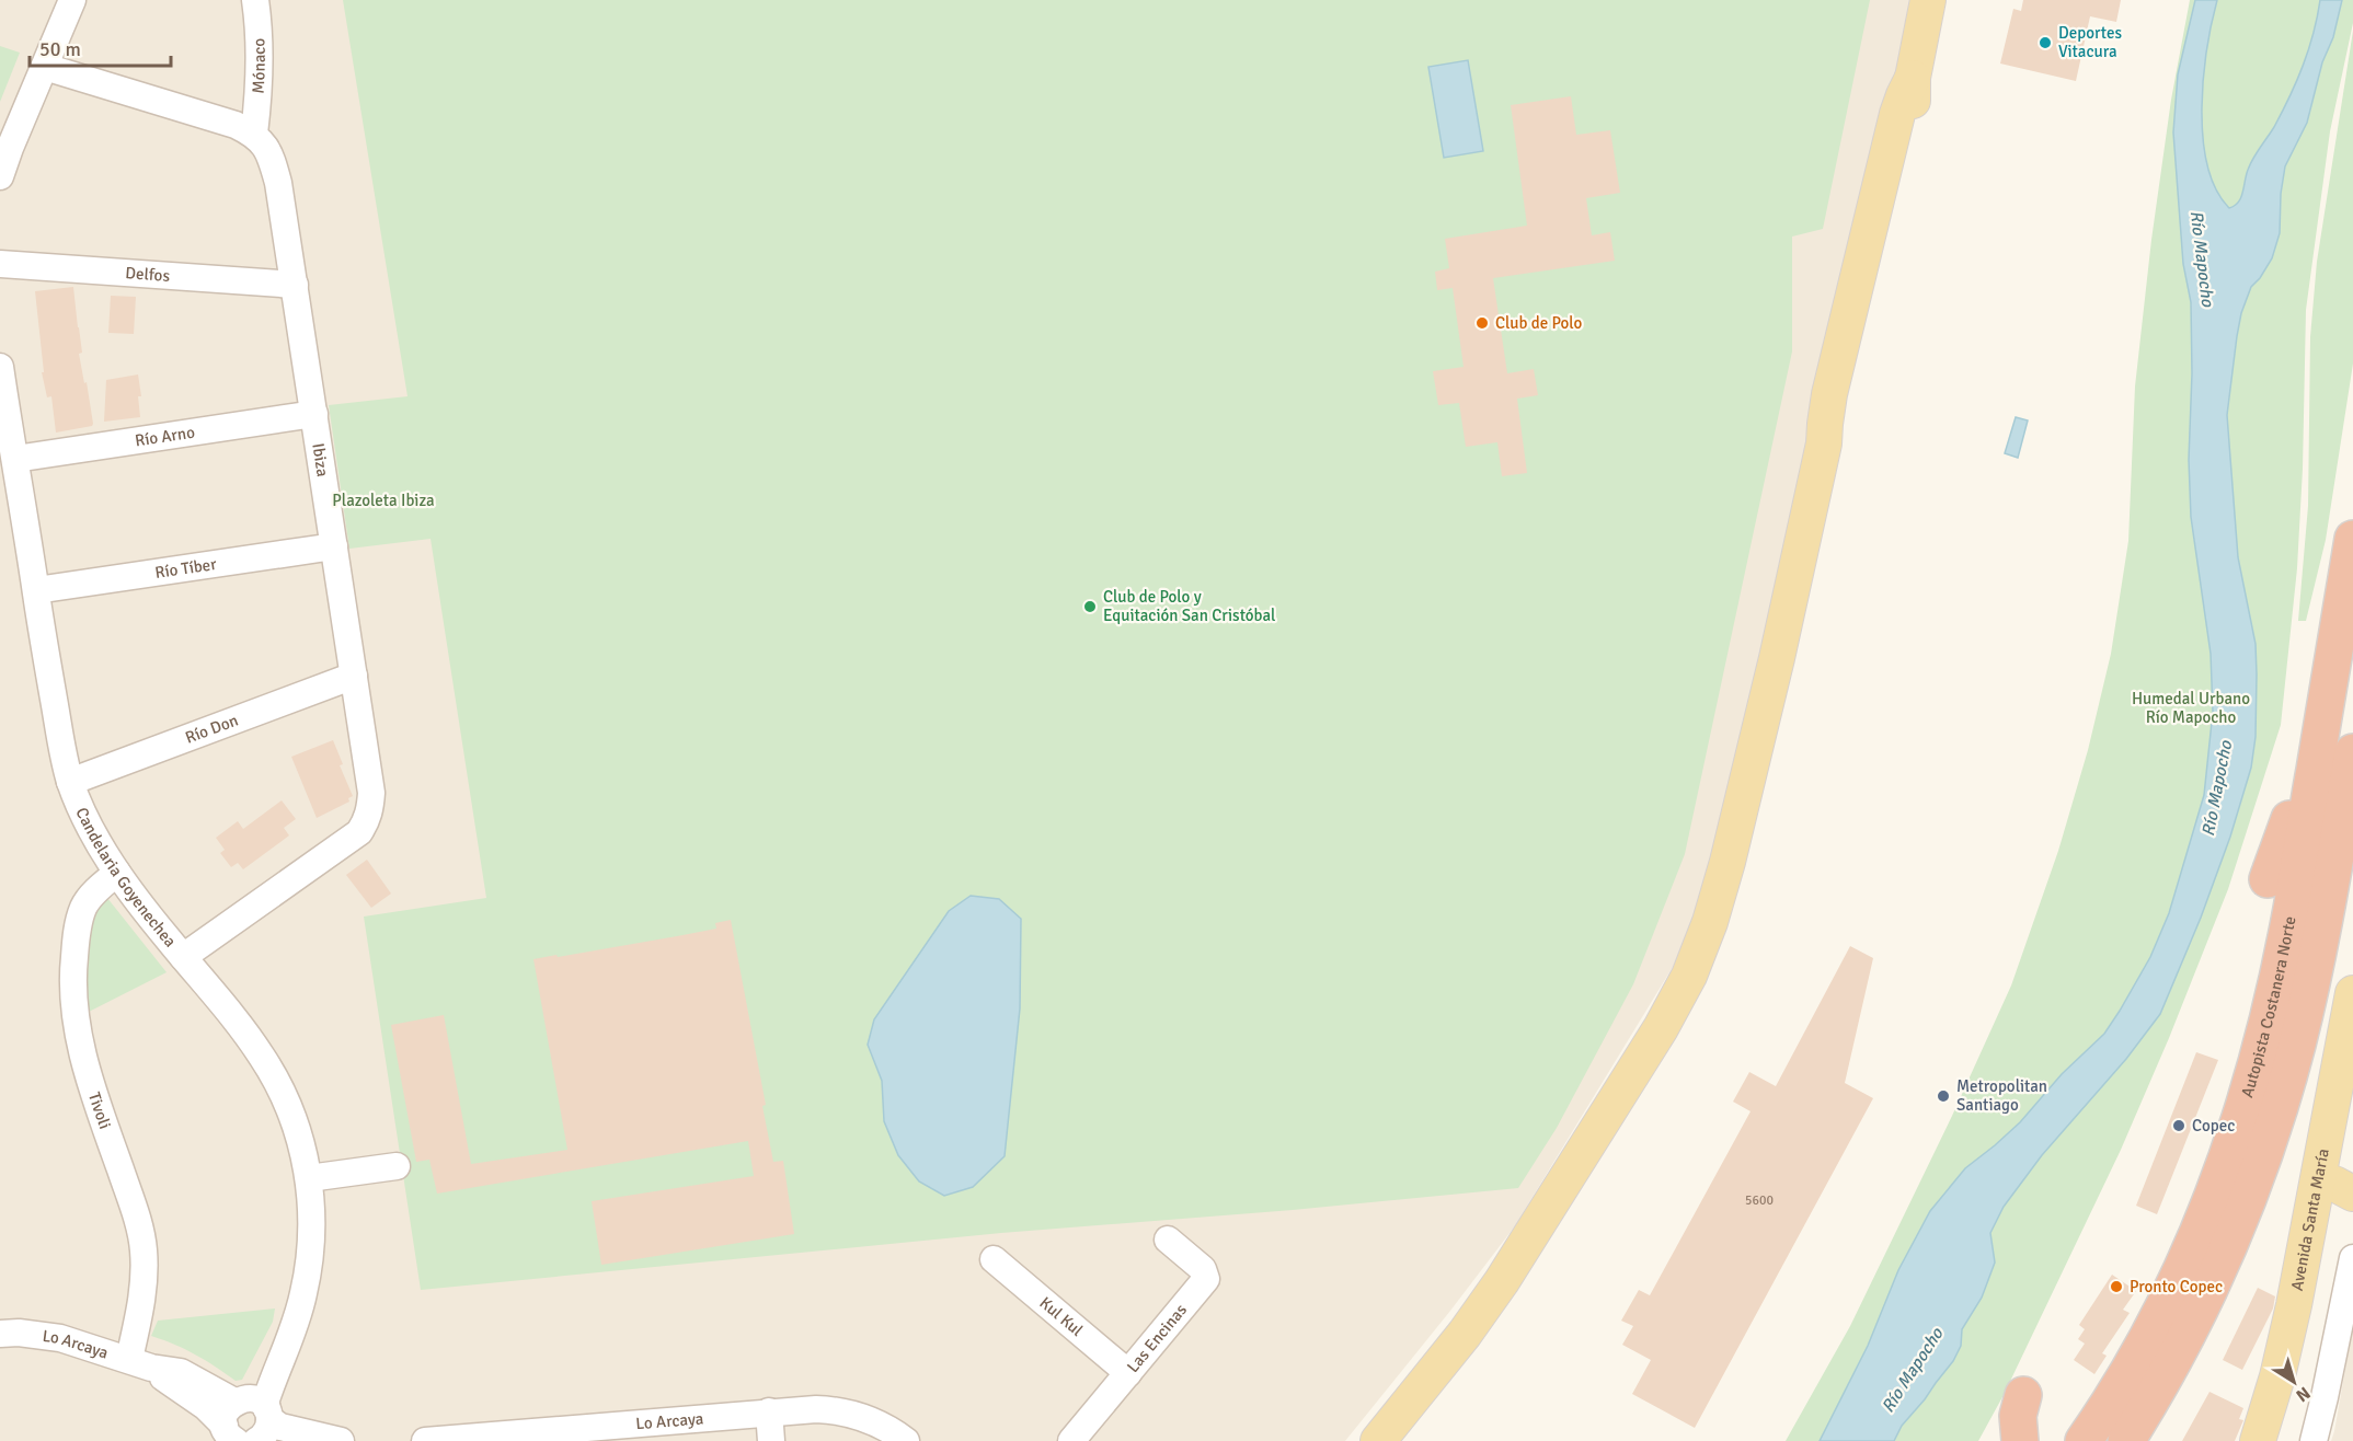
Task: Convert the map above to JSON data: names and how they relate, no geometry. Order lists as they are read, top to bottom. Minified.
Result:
{"streets":{"highway":["Autopista Costanera Norte"],"main road":["Avenida Santa María"],"street":["Mónaco","Delfos","Río Arno","Ibiza","Río Tíber","Río Don","Candelaria Goyenechea","Tivoli","Kul Kul","Las Encinas","Lo Arcaya"]},"crossings":[["Mónaco","Ibiza"],["Delfos","Ibiza"],["Río Arno","Ibiza"],["Río Arno","Candelaria Goyenechea"],["Ibiza","Río Tíber"],["Ibiza","Río Don"],["Ibiza","Candelaria Goyenechea"],["Río Tíber","Candelaria Goyenechea"],["Río Don","Candelaria Goyenechea"],["Candelaria Goyenechea","Tivoli"],["Candelaria Goyenechea","Lo Arcaya"],["Tivoli","Lo Arcaya"],["Kul Kul","Las Encinas"]],"water":["Río Mapocho"],"parks":["Plazoleta Ibiza","Humedal Urbano Río Mapocho"],"places":["Deportes Vitacura","Club de Polo","Club de Polo y Equitación San Cristóbal","Metropolitan Santiago","Copec","Pronto Copec"],"house_numbers":["5600"],"scale_bar":"50 m","north":"bottom right"}
